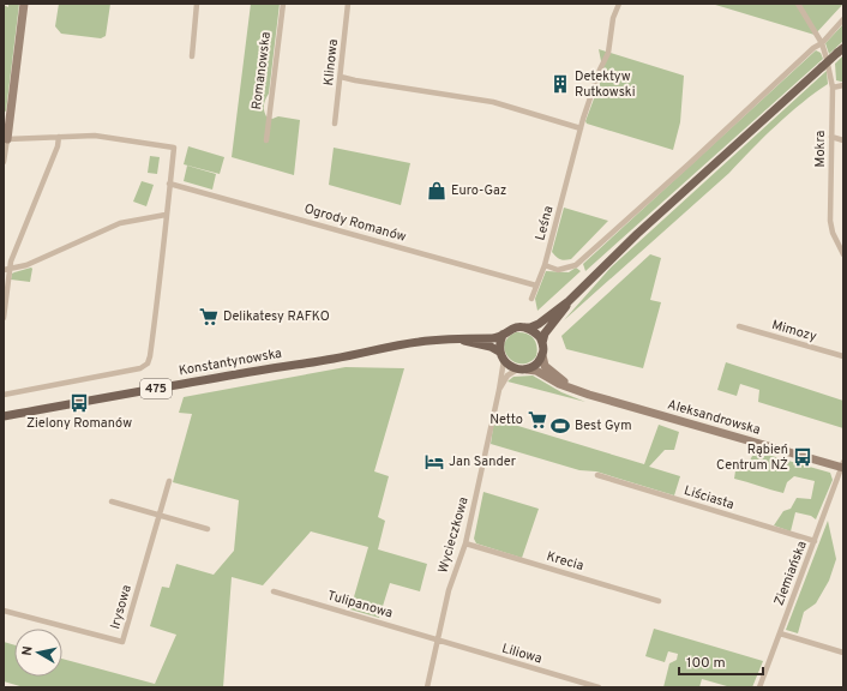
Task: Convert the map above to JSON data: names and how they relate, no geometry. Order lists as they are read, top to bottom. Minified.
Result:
{"streets":{"main road":["Konstantynowska","475","Aleksandrowska"],"street":["Klinowa","Romanowska","Mokra","Ogrody Romanów","Leśna","Mimozy","Liściasta","Wycieczkowa","Krecia","Ziemiańska","Tulipanowa","Irysowa","Liliowa"]},"crossings":[["Ogrody Romanów","Leśna"],["Konstantynowska","475"],["Konstantynowska","Aleksandrowska"],["Konstantynowska","Wycieczkowa"],["475","Aleksandrowska"],["475","Wycieczkowa"],["Aleksandrowska","Wycieczkowa"],["Aleksandrowska","Ziemiańska"],["Liściasta","Ziemiańska"],["Wycieczkowa","Krecia"],["Wycieczkowa","Tulipanowa"],["Wycieczkowa","Liliowa"],["Tulipanowa","Liliowa"]],"places":{"building":["Detektyw Rutkowski"],"shop":["Euro-Gaz"],"supermarket":["Delikatesy RAFKO","Netto"],"bus stop":["Zielony Romanów","Rąbień Centrum NŻ"],"sports":["Best Gym"],"hotel":["Jan Sander"]},"scale_bar":"100 m","north":"left"}
